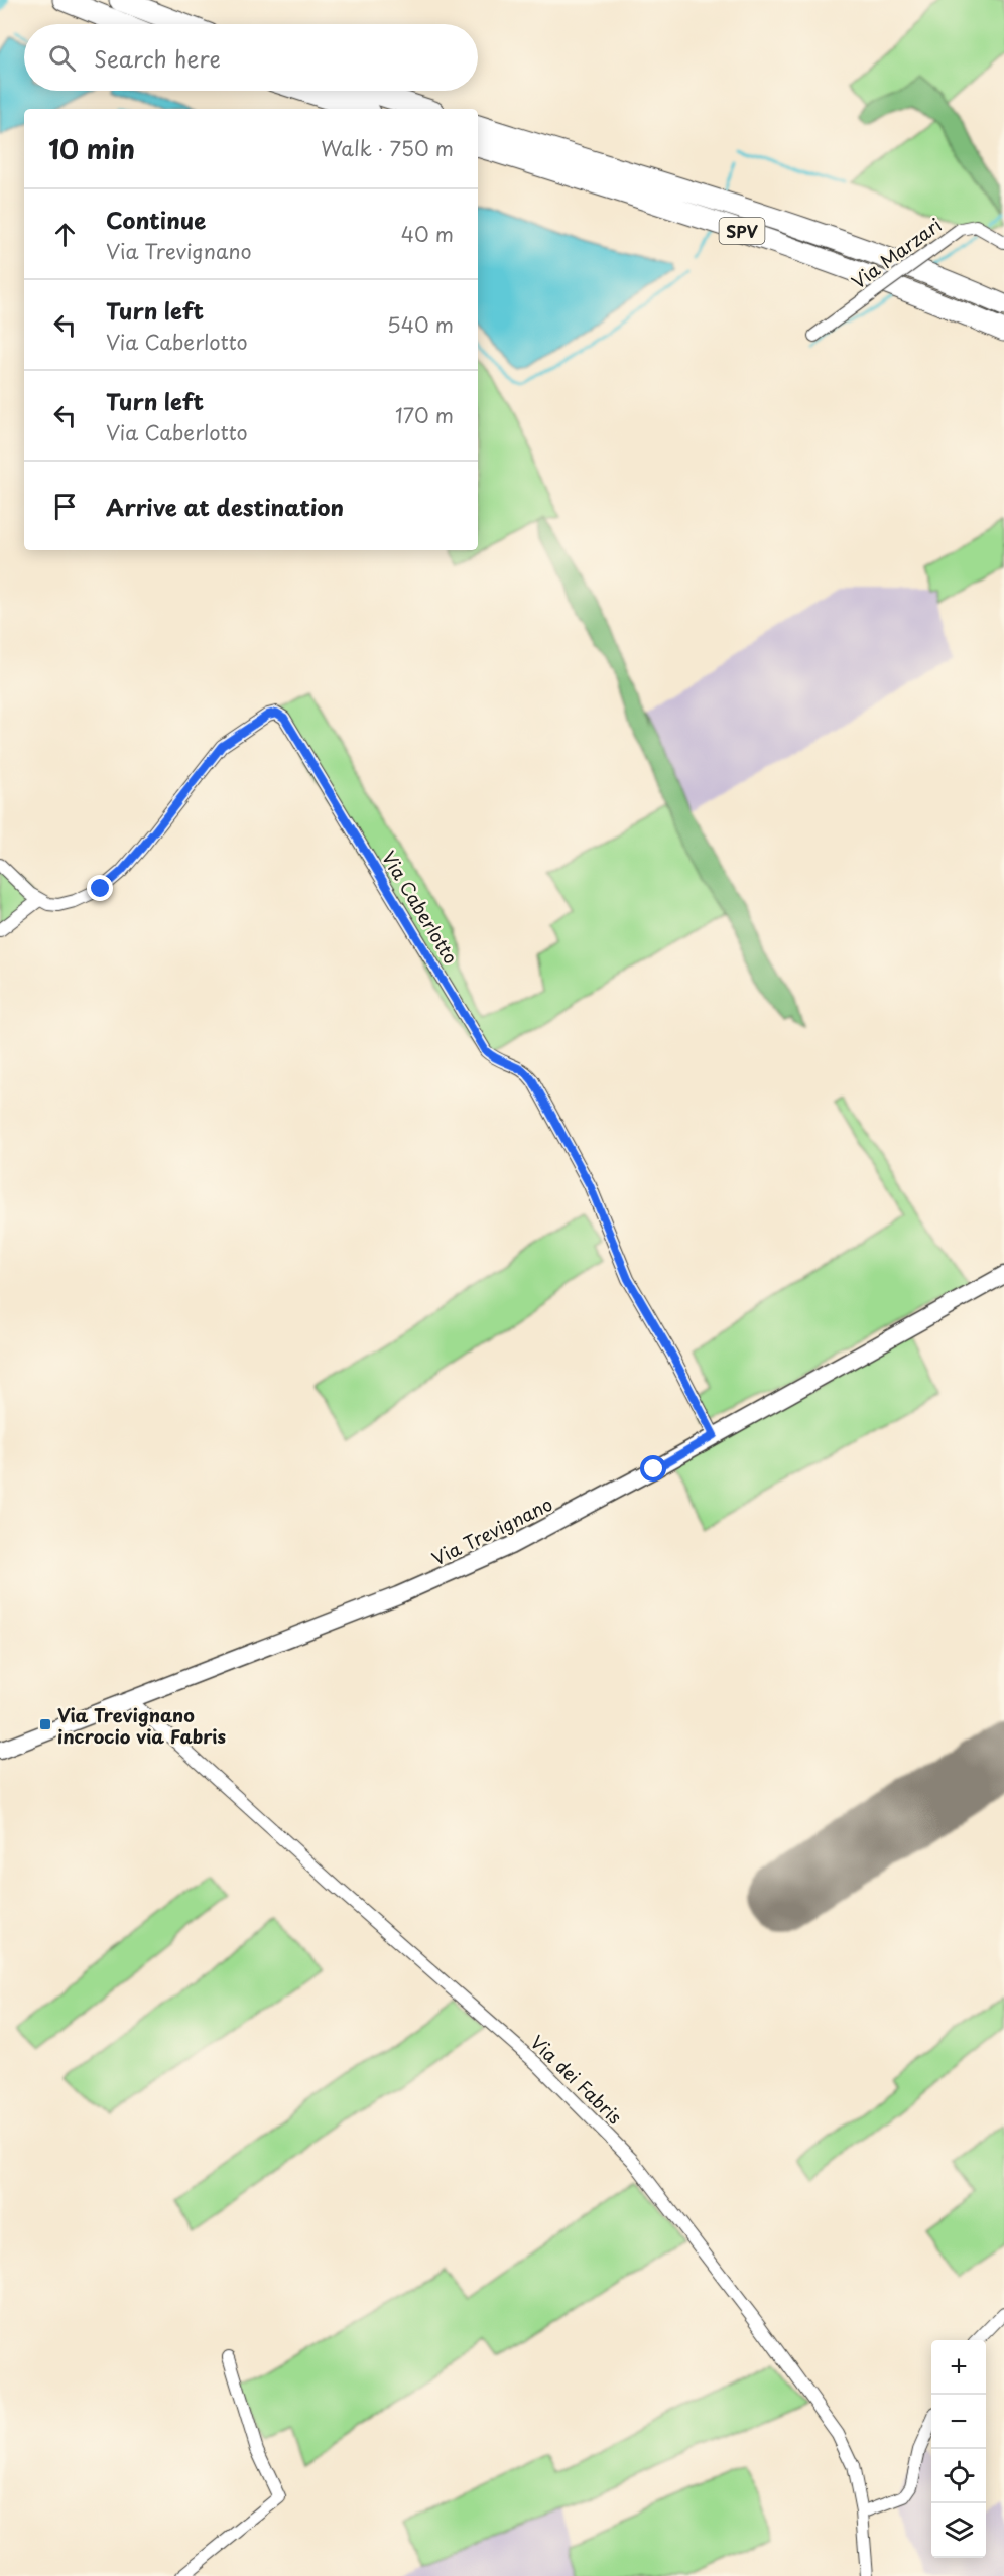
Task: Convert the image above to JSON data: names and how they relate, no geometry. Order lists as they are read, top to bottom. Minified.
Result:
{"streets":{"highway":["SPV"],"main road":["Via Trevignano"],"street":["Via Marzari","Via Caberlotto","Via dei Fabris"]},"crossings":[["Via Caberlotto","Via Trevignano"],["Via Trevignano","Via dei Fabris"]],"places":{"transit":["Via Trevignano incrocio via Fabris"]},"page":{"search":"Search here","heading":["10 min","Walk · 750 m"],"list":[["Continue","Via Trevignano","40 m"],["Turn left","Via Caberlotto","540 m"],["Turn left","Via Caberlotto","170 m"],"Arrive at destination"],"map_buttons":["+","−"]}}
